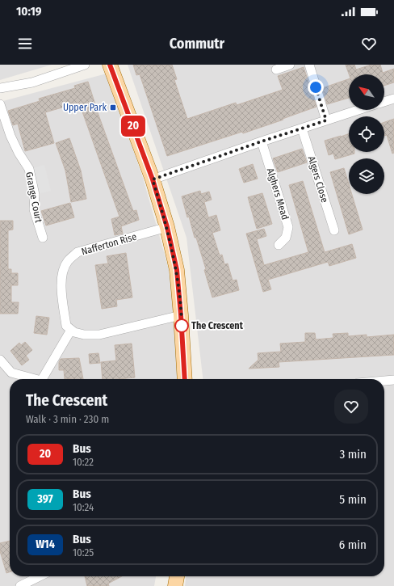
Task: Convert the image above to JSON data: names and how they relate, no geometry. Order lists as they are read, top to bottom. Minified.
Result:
{"streets":{"street":["Algers Close","Alghers Mead","Grange Court","Nafferton Rise"]},"places":{"transit":["Upper Park"],"other":["The Crescent"]},"lines":["bus line 20"],"north":"top left","page":{"status":"10:19","header":"Commutr","on_map":"20","heading":["The Crescent","Walk · 3 min · 230 m"],"list":[{"mark":"20","name":"Bus","note":"10:22","value":"3 min"},{"mark":"397","name":"Bus","note":"10:24","value":"5 min"},{"mark":"W14","name":"Bus","note":"10:25","value":"6 min"}]}}
